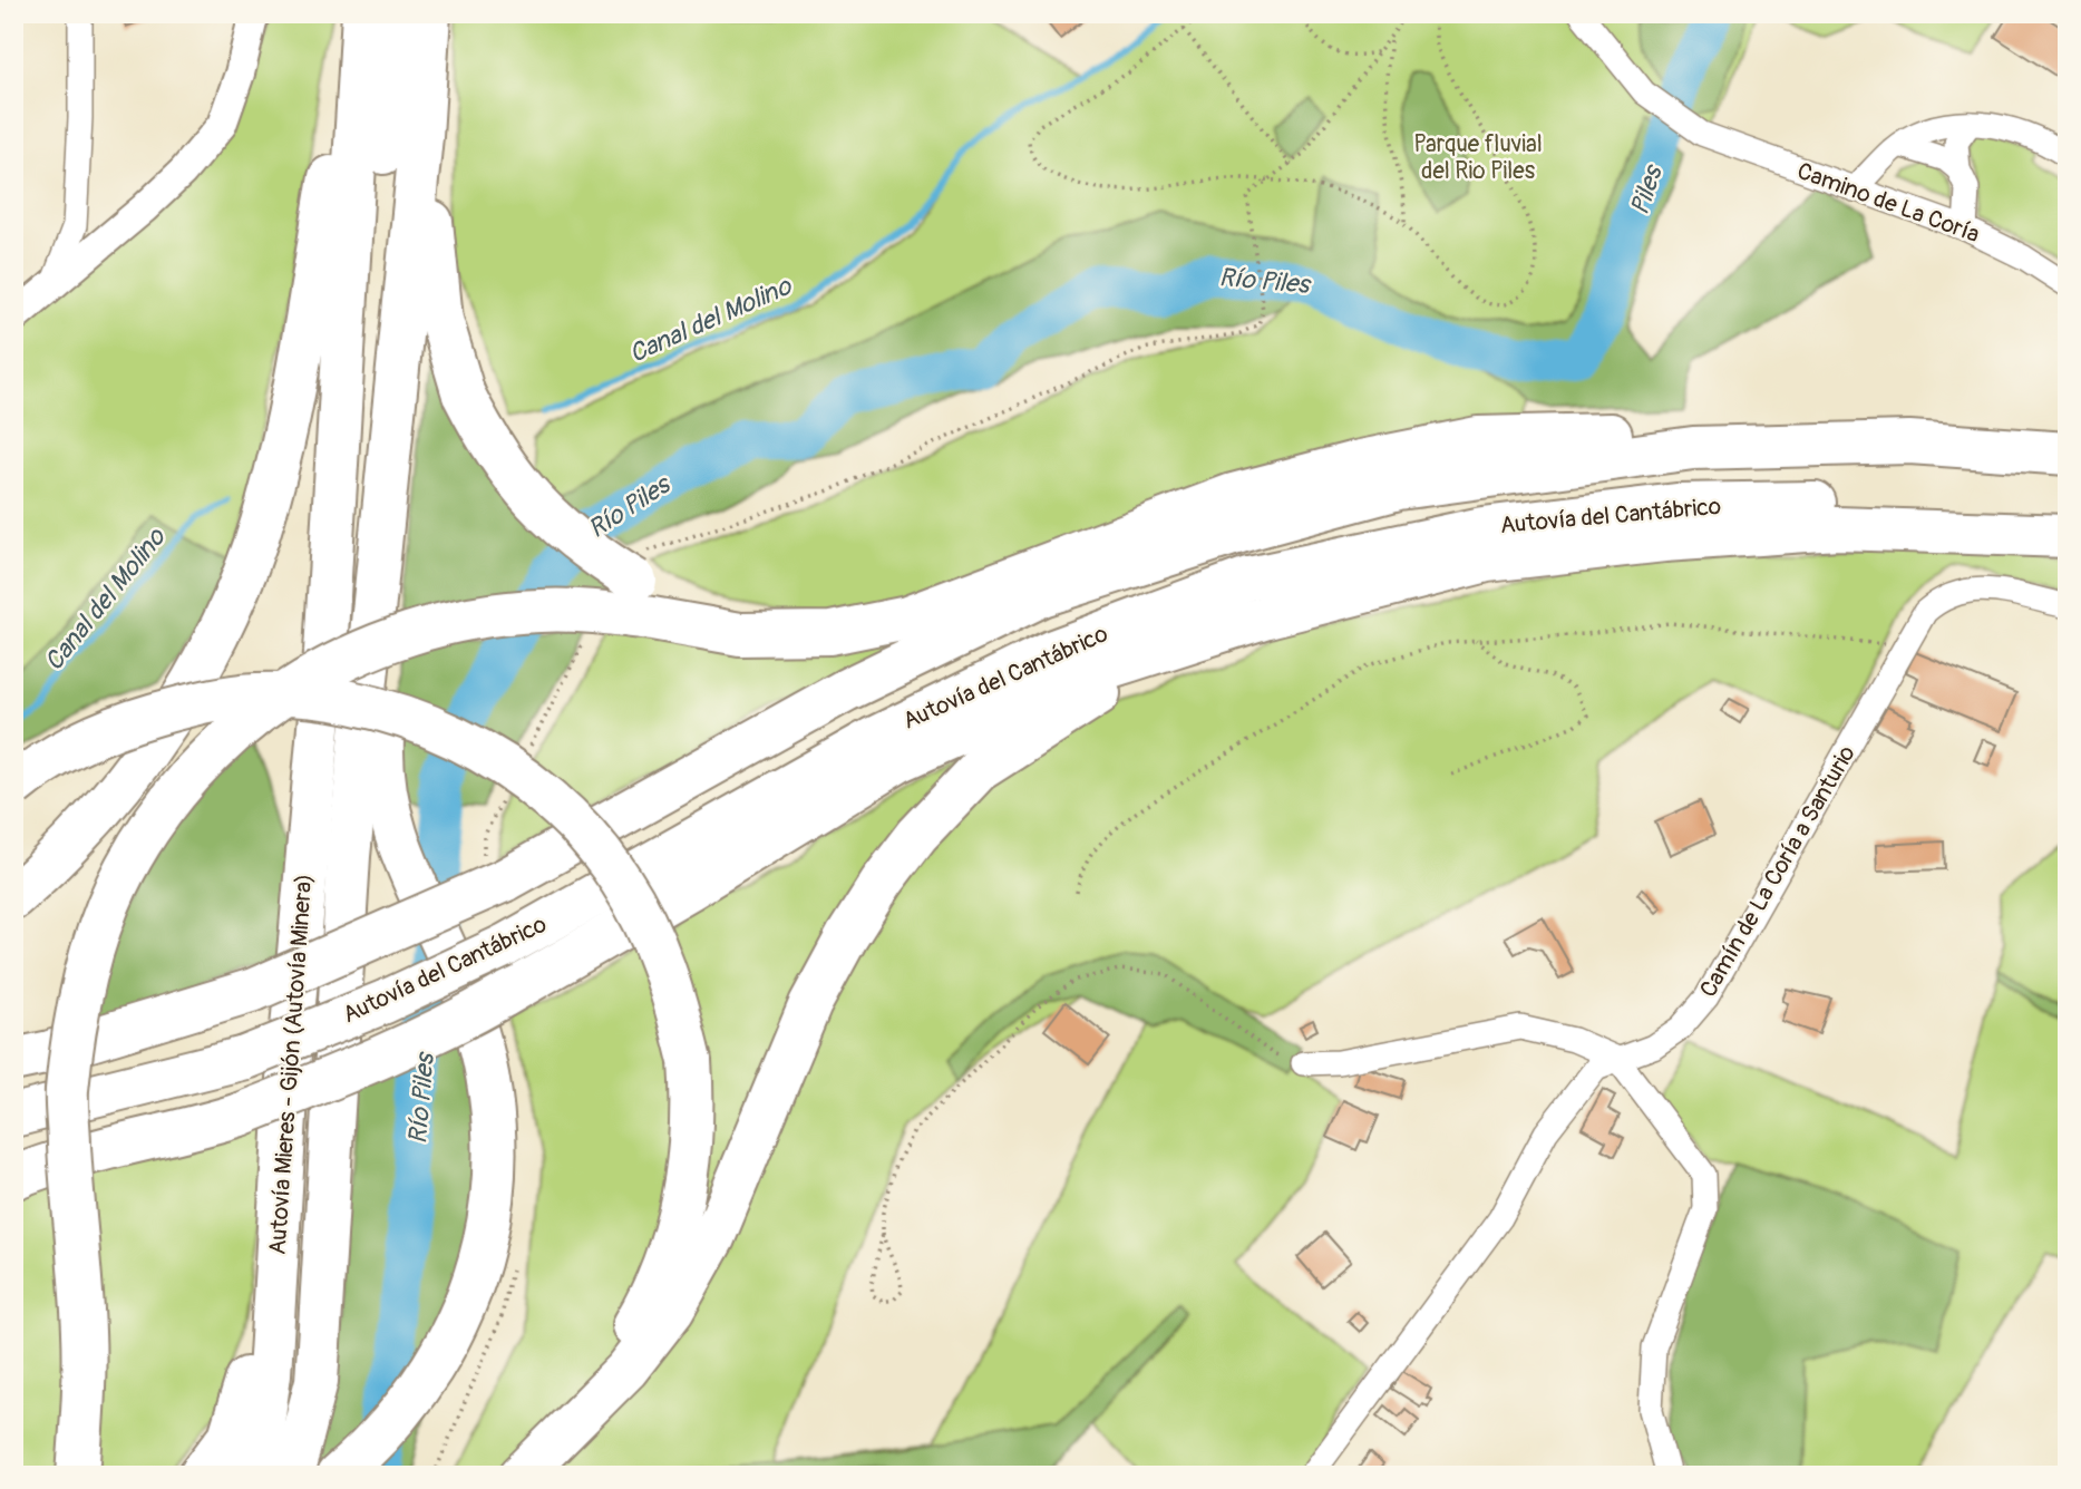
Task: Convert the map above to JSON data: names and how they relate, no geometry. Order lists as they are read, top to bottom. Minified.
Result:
{"streets":{"highway":["Autovía del Cantábrico","Autovía Mieres - Gijón (Autovía Minera)"],"street":["Camino de La Coría","Camín de La Coría a Santurio"]},"water":["Piles","Río Piles","Canal del Molino"],"parks":["Parque fluvial del Rio Piles"]}
